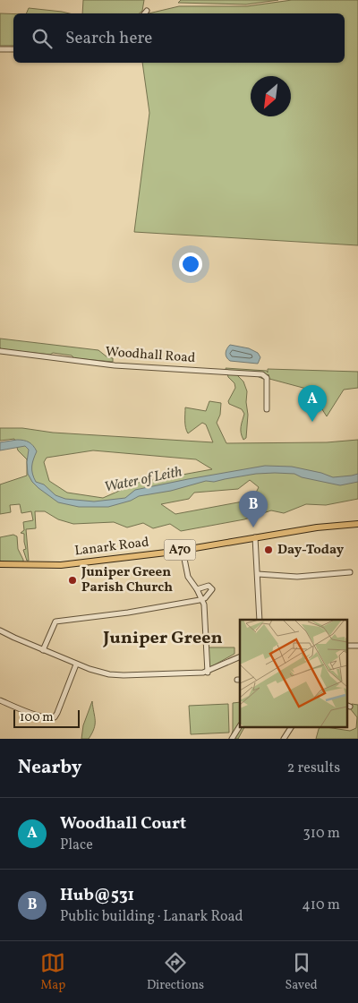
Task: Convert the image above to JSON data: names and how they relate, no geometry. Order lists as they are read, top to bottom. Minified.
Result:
{"streets":{"main road":["Lanark Road","A70"],"street":["Woodhall Road"]},"districts":["Juniper Green"],"water":["Water of Leith"],"places":["Day-Today","Juniper Green Parish Church"],"scale_bar":"100 m","north":"bottom left","page":{"search":"Search here","pins":["A","B"],"scale":"100 m","heading":["Nearby","2 results"],"list":[{"mark":"A","name":"Woodhall Court","note":"Place","value":"310 m"},{"mark":"B","name":"Hub@531","note":"Public building · Lanark Road","value":"410 m"}],"nav":["Map","Directions","Saved"]}}
